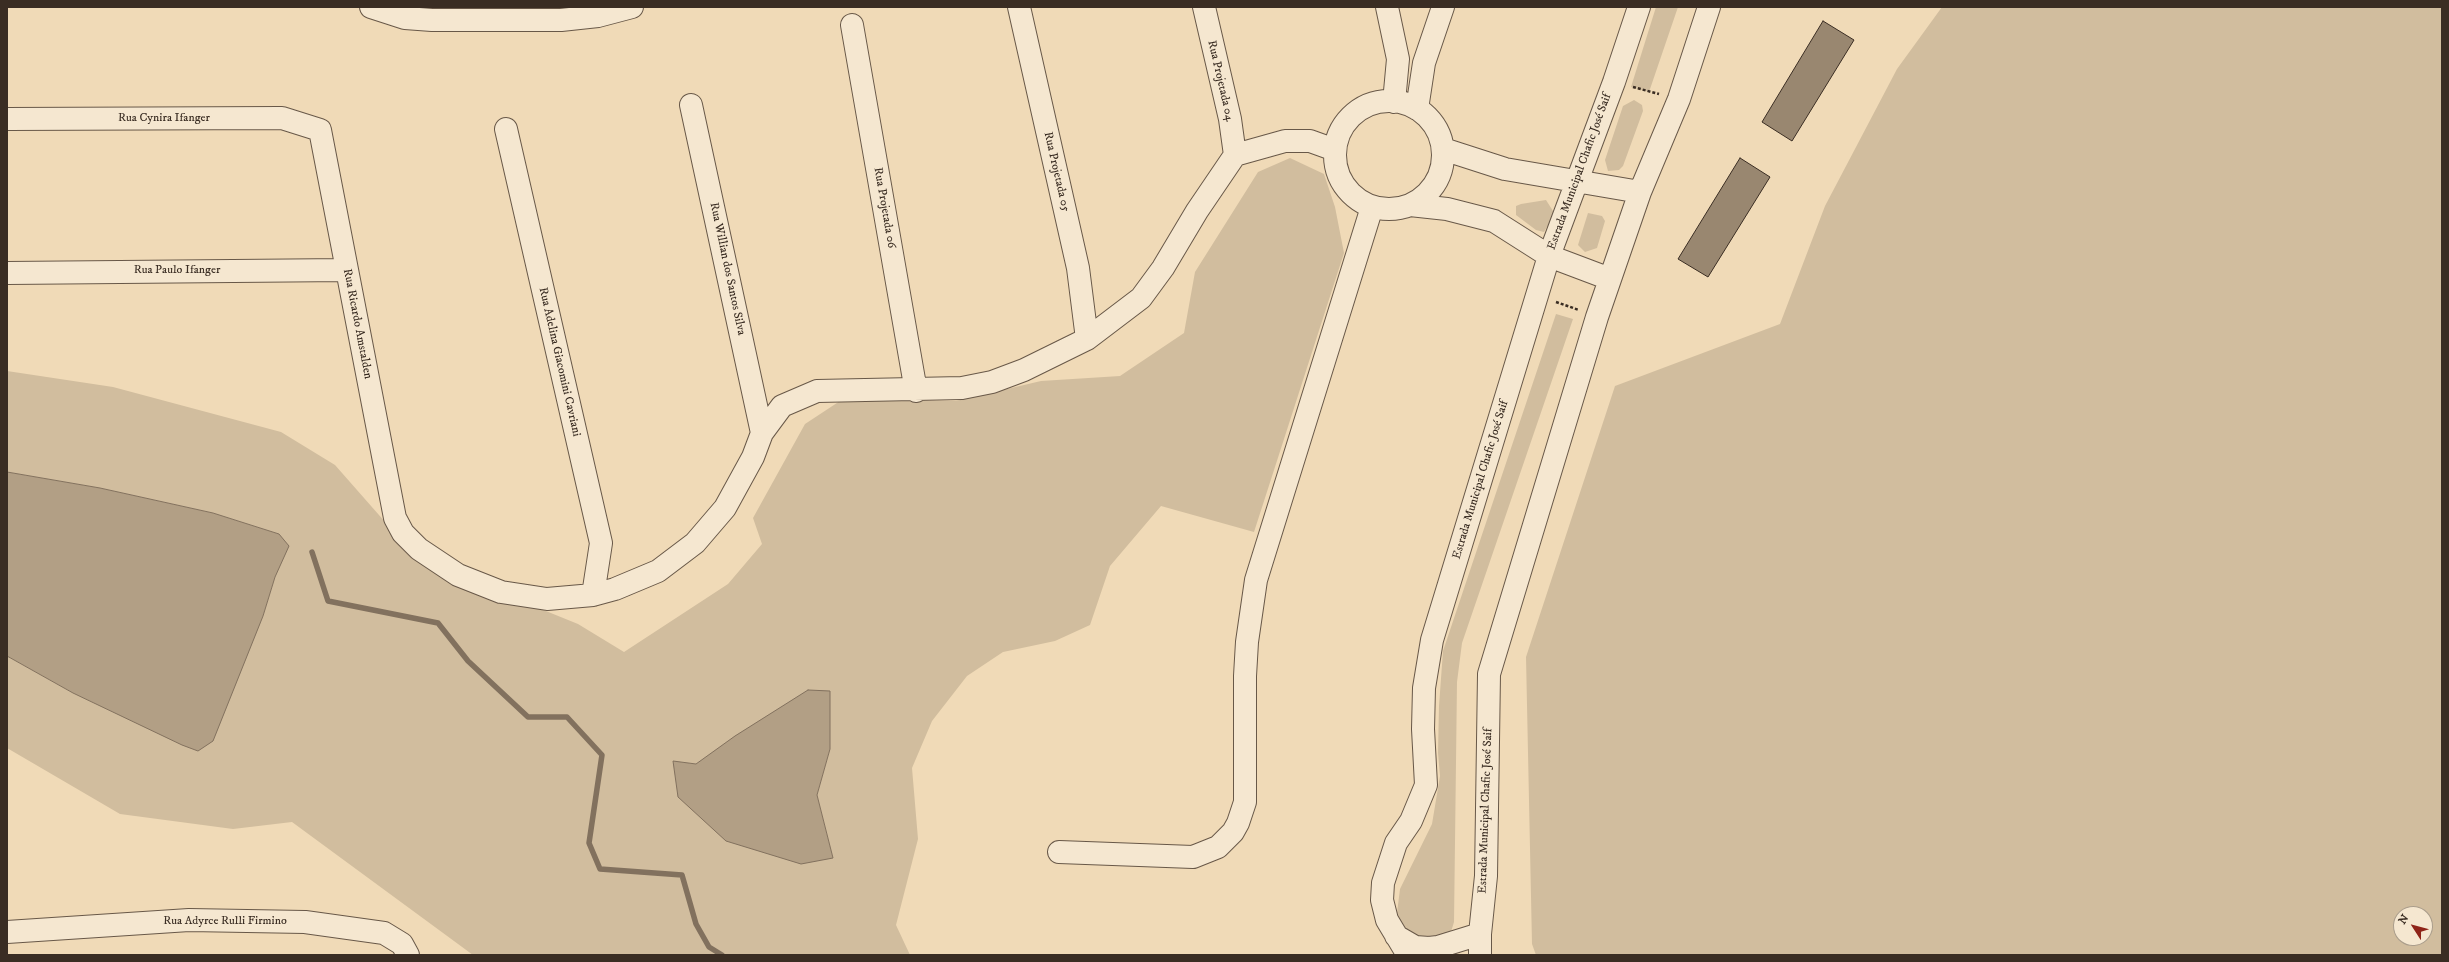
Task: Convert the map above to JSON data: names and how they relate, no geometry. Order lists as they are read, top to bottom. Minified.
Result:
{"streets":{"street":["Rua Projetada 04","Rua Cynira Ifanger","Rua Projetada 05","Estrada Municipal Chafic José Saif","Rua Projetada 06","Rua Willian dos Santos Silva","Rua Paulo Ifanger","Rua Ricardo Amstalden","Rua Adelina Giacomini Cavriani","Rua Adyrce Rulli Firmino"]},"crossings":[["Rua Projetada 04","Rua Ricardo Amstalden"],["Rua Cynira Ifanger","Rua Ricardo Amstalden"],["Rua Projetada 05","Rua Ricardo Amstalden"],["Rua Projetada 06","Rua Ricardo Amstalden"],["Rua Willian dos Santos Silva","Rua Ricardo Amstalden"],["Rua Paulo Ifanger","Rua Ricardo Amstalden"],["Rua Ricardo Amstalden","Rua Adelina Giacomini Cavriani"]],"north":"top left"}
